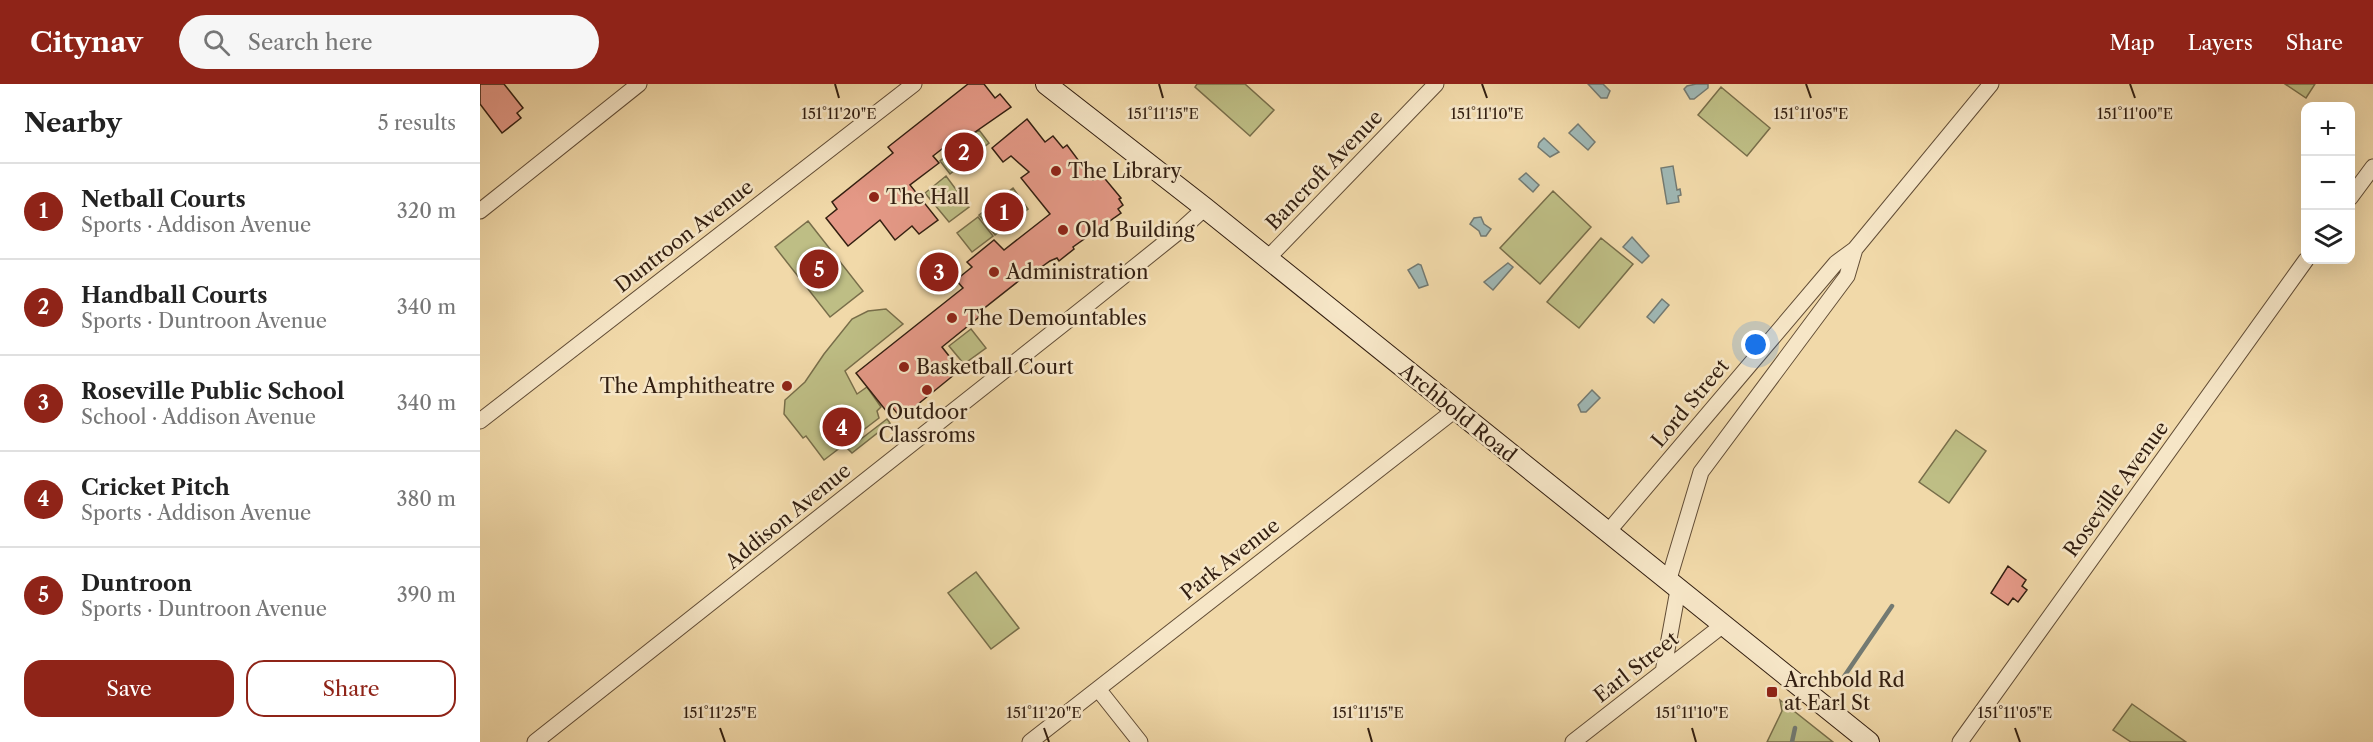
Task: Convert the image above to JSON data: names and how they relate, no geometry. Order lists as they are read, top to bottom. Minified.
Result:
{"streets":{"main road":["Archbold Road"],"street":["Bancroft Avenue","Duntroon Avenue","Lord Street","Roseville Avenue","Addison Avenue","Park Avenue","Earl Street"]},"crossings":[["Bancroft Avenue","Archbold Road"],["Lord Street","Archbold Road"],["Lord Street","Earl Street"],["Archbold Road","Addison Avenue"],["Archbold Road","Park Avenue"],["Archbold Road","Earl Street"]],"places":{"other":["The Library","The Hall","Old Building","Administration","The Demountables","Basketball Court","The Amphitheatre","Outdoor Classroms"],"transit":["Archbold Rd at Earl St"]},"page":{"header":"Citynav","search":"Search here","nav":["Map","Layers","Share"],"heading":["Nearby","5 results"],"map_buttons":["+","−"],"pins":["2","1","5","3","4"],"list":[{"mark":"1","name":"Netball Courts","note":"Sports · Addison Avenue","value":"320 m"},{"mark":"2","name":"Handball Courts","note":"Sports · Duntroon Avenue","value":"340 m"},{"mark":"3","name":"Roseville Public School","note":"School · Addison Avenue","value":"340 m"},{"mark":"4","name":"Cricket Pitch","note":"Sports · Addison Avenue","value":"380 m"},{"mark":"5","name":"Duntroon","note":"Sports · Duntroon Avenue","value":"390 m"}],"buttons":["Save","Share"]},"coordinates":["151°11'20\"E","151°11'15\"E","151°11'10\"E","151°11'05\"E","151°11'00\"E","151°11'25\"E"]}
